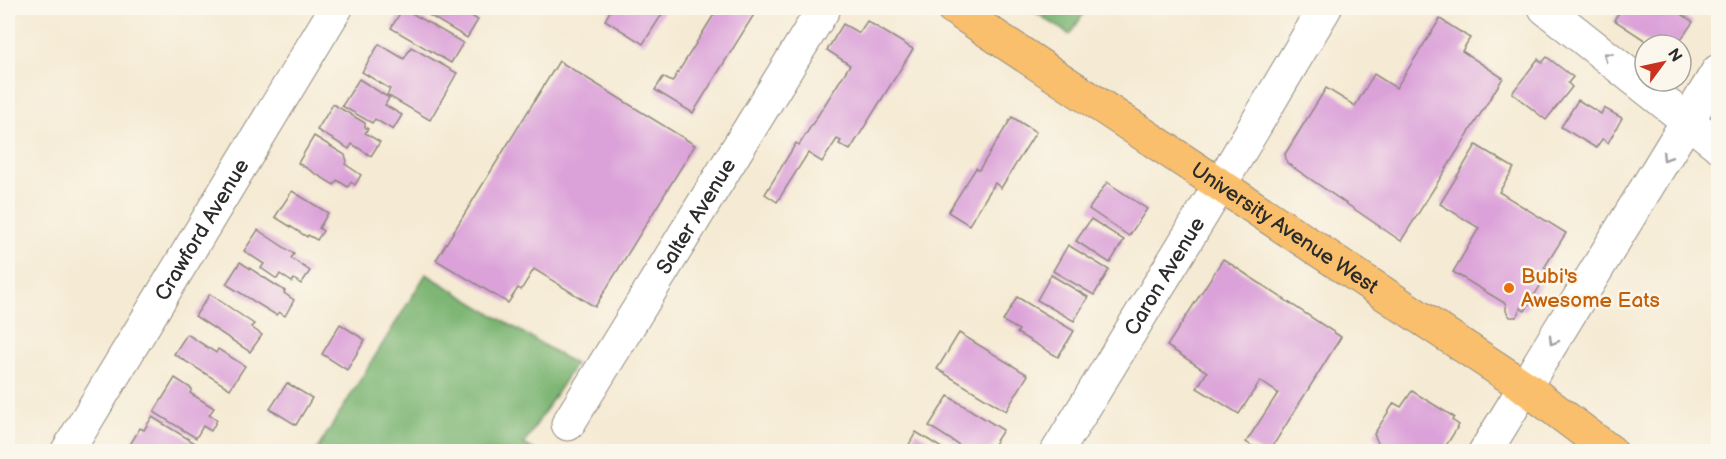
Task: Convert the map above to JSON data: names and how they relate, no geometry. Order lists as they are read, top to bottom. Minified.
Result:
{"streets":{"main road":["University Avenue West"],"street":["Salter Avenue","Crawford Avenue","Caron Avenue"]},"crossings":[["University Avenue West","Caron Avenue"]],"places":["Bubi's Awesome Eats"],"north":"top right"}
